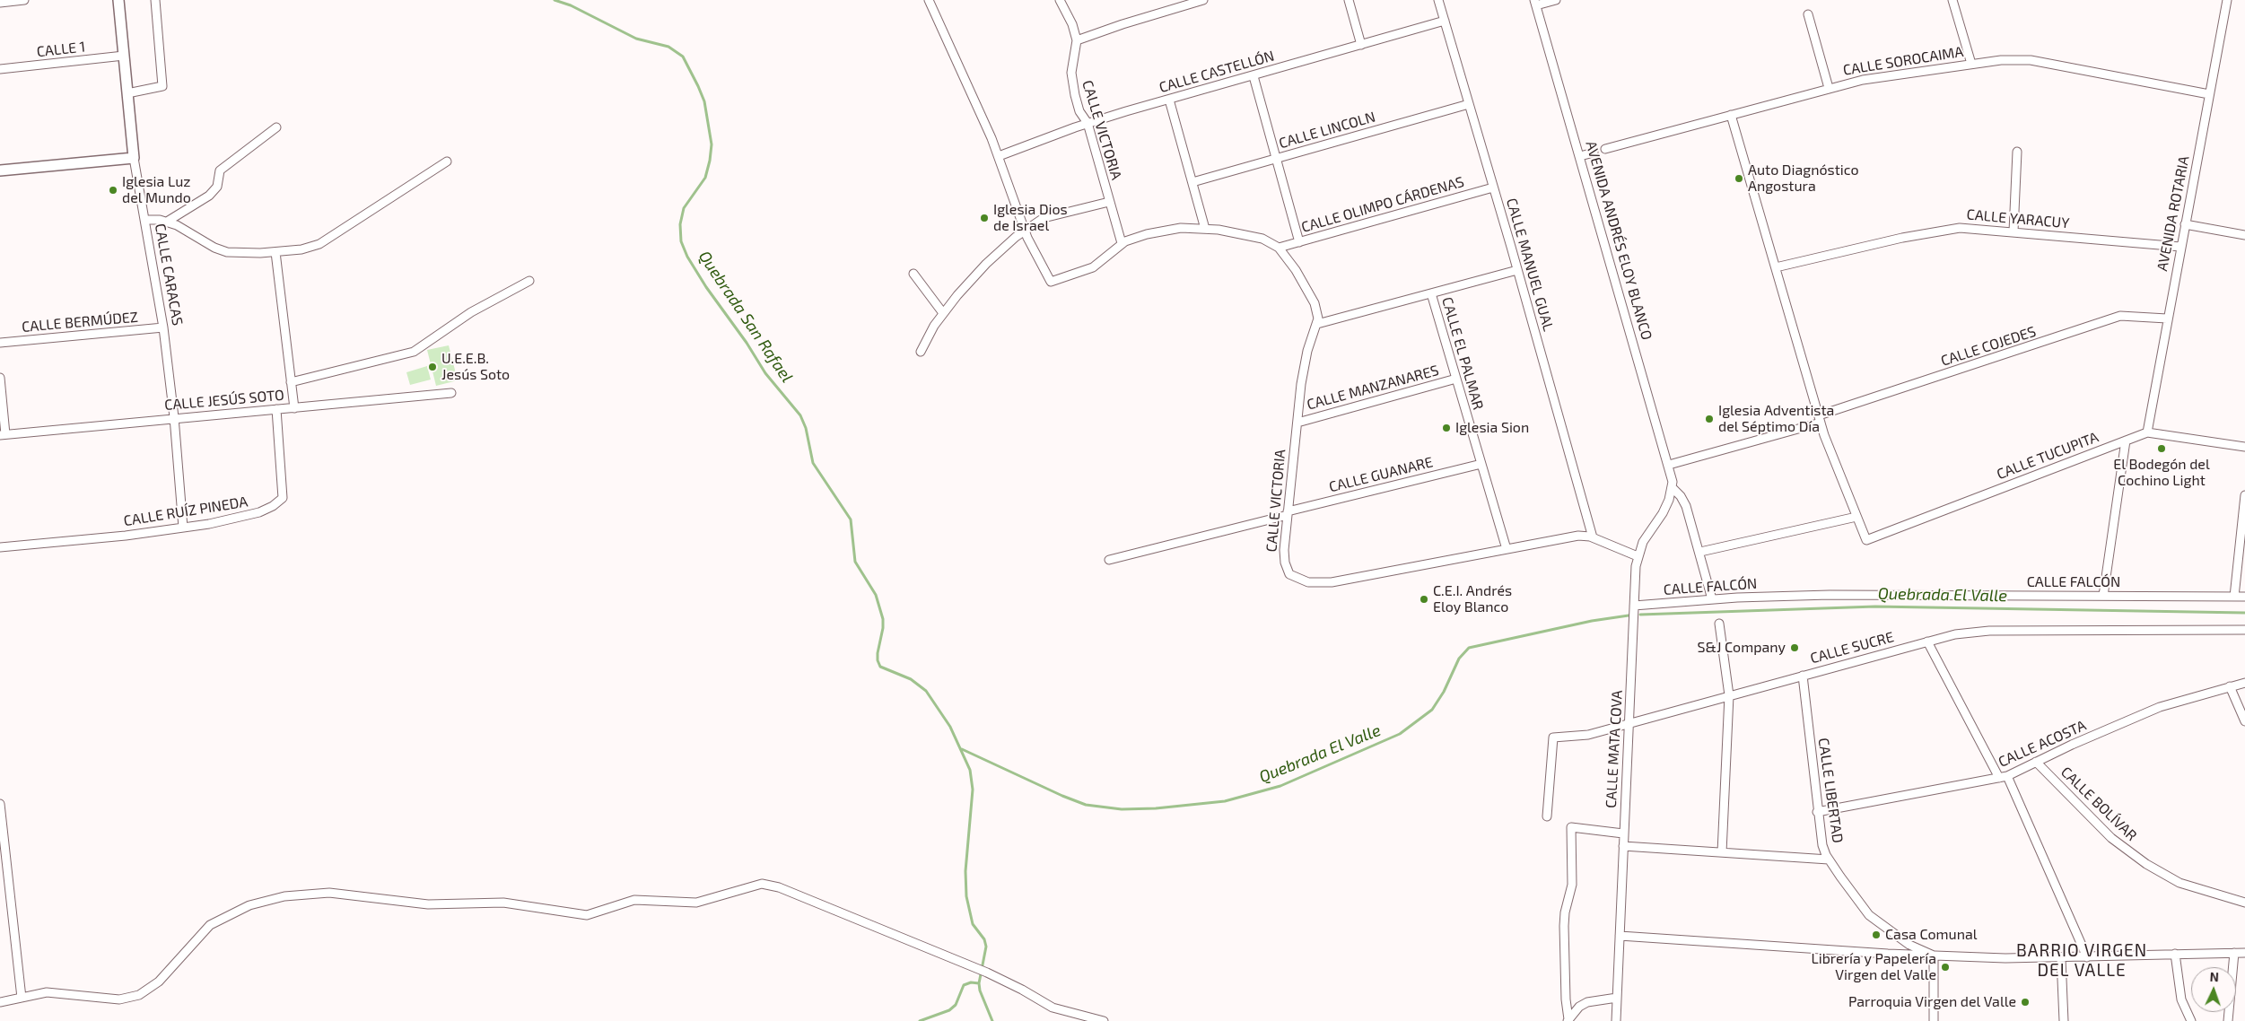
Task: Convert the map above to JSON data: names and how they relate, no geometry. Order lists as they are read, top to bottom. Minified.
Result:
{"streets":{"street":["CALLE 1","CALLE SOROCAIMA","CALLE CASTELLÓN","CALLE VICTORIA","CALLE LINCOLN","CALLE OLIMPO CÁRDENAS","AVENIDA ROTARIA","CALLE YARACUY","AVENIDA ANDRÉS ELOY BLANCO","CALLE MANUEL GUAL","CALLE CARACAS","CALLE BERMÚDEZ","CALLE COJEDES","CALLE EL PALMAR","CALLE MANZANARES","CALLE JESÚS SOTO","CALLE TUCUPITA","CALLE GUANARE","CALLE RUÍZ PINEDA","CALLE FALCÓN","CALLE SUCRE","CALLE ACOSTA","CALLE MATA COVA","CALLE LIBERTAD","CALLE BOLÍVAR"]},"crossings":[["CALLE 1","CALLE CARACAS"],["CALLE SOROCAIMA","AVENIDA ROTARIA"],["CALLE CASTELLÓN","CALLE VICTORIA"],["CALLE CASTELLÓN","CALLE MANUEL GUAL"],["CALLE VICTORIA","CALLE OLIMPO CÁRDENAS"],["CALLE VICTORIA","CALLE MANUEL GUAL"],["CALLE VICTORIA","CALLE EL PALMAR"],["CALLE VICTORIA","CALLE MANZANARES"],["CALLE VICTORIA","CALLE GUANARE"],["CALLE VICTORIA","CALLE MATA COVA"],["CALLE LINCOLN","CALLE MANUEL GUAL"],["CALLE OLIMPO CÁRDENAS","CALLE MANUEL GUAL"],["AVENIDA ROTARIA","CALLE YARACUY"],["AVENIDA ROTARIA","CALLE COJEDES"],["AVENIDA ROTARIA","CALLE TUCUPITA"],["AVENIDA ANDRÉS ELOY BLANCO","CALLE COJEDES"],["AVENIDA ANDRÉS ELOY BLANCO","CALLE MATA COVA"],["CALLE CARACAS","CALLE BERMÚDEZ"],["CALLE CARACAS","CALLE JESÚS SOTO"],["CALLE CARACAS","CALLE RUÍZ PINEDA"],["CALLE EL PALMAR","CALLE MANZANARES"],["CALLE EL PALMAR","CALLE GUANARE"],["CALLE JESÚS SOTO","CALLE RUÍZ PINEDA"],["CALLE FALCÓN","CALLE MATA COVA"],["CALLE SUCRE","CALLE MATA COVA"],["CALLE SUCRE","CALLE LIBERTAD"],["CALLE ACOSTA","CALLE LIBERTAD"],["CALLE ACOSTA","CALLE BOLÍVAR"]],"districts":["BARRIO VIRGEN DEL VALLE"],"water":["Quebrada San Rafael","Quebrada El Valle"],"places":["Auto Diagnóstico Angostura","Iglesia Luz del Mundo","Iglesia Dios de Israel","U.E.E.B. Jesús Soto","Iglesia Adventista del Séptimo Día","Iglesia Sion","El Bodegón del Cochino Light","C.E.I. Andrés Eloy Blanco","S&J Company","Casa Comunal","Librería y Papelería Virgen del Valle","Parroquia Virgen del Valle"],"north":"top"}
